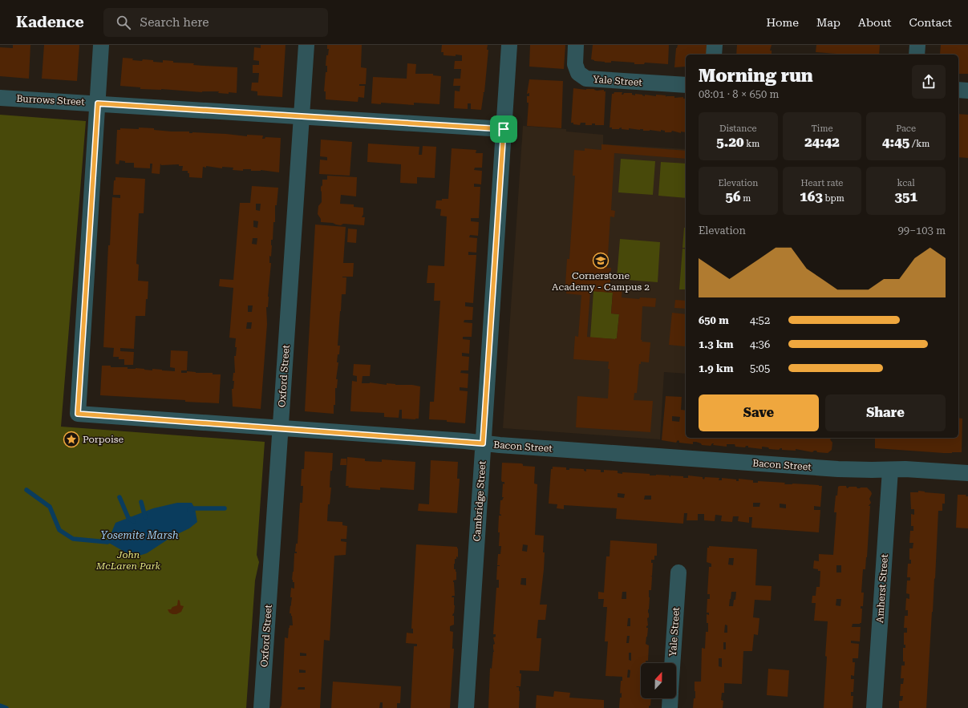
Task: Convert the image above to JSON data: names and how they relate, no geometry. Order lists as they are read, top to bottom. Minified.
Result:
{"streets":{"street":["Yale Street","Burrows Street","Oxford Street","Bacon Street","Cambridge Street","Amherst Street"]},"crossings":[["Burrows Street","Oxford Street"],["Burrows Street","Bacon Street"],["Burrows Street","Cambridge Street"],["Oxford Street","Bacon Street"],["Bacon Street","Cambridge Street"],["Bacon Street","Amherst Street"]],"water":["Yosemite Marsh"],"parks":["John McLaren Park"],"places":{"school or university":["Cornerstone Academy - Campus 2"],"place":["Porpoise"]},"north":"top","page":{"header":"Kadence","search":"Search here","nav":["Home","Map","About","Contact"],"heading":["Morning run","08:01 · 8 × 650 m"],"stats":[["Distance","5.20 km"],["Time","24:42"],["Pace","4:45 /km"],["Elevation","56 m"],["Heart rate","163 bpm"],["kcal","351"]],"chart":["Elevation","99–103 m"],"list":[{"name":"650 m","note":"4:52"},{"name":"1.3 km","note":"4:36"},{"name":"1.9 km","note":"5:05"}],"buttons":["Save","Share"]}}
